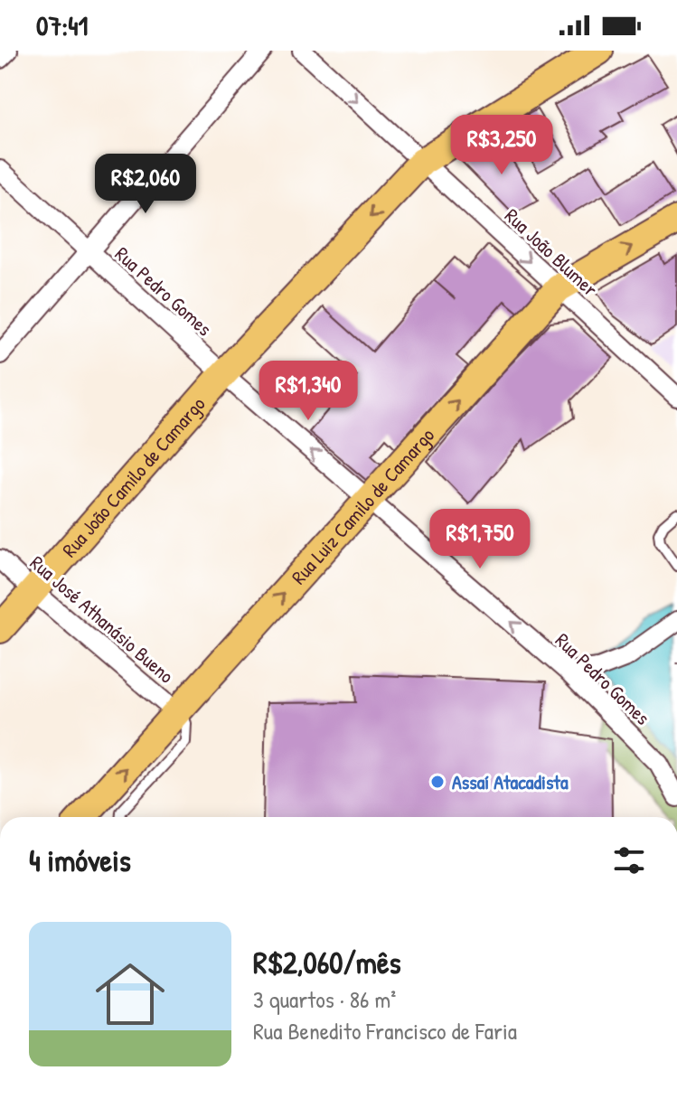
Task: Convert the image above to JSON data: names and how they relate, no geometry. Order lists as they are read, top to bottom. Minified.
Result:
{"streets":{"main road":["Rua João Camilo de Camargo","Rua Luiz Camilo de Camargo"],"street":["Rua João Blumer","Rua Pedro Gomes","Rua José Athanásio Bueno"]},"crossings":[["Rua João Blumer","Rua João Camilo de Camargo"],["Rua João Blumer","Rua Luiz Camilo de Camargo"],["Rua Pedro Gomes","Rua João Camilo de Camargo"],["Rua Pedro Gomes","Rua Luiz Camilo de Camargo"],["Rua João Camilo de Camargo","Rua José Athanásio Bueno"],["Rua Luiz Camilo de Camargo","Rua José Athanásio Bueno"]],"one_way":["Rua João Blumer","Rua Pedro Gomes","Rua Luiz Camilo de Camargo"],"places":["Assaí Atacadista"],"page":{"status":"07:41","price":["R$3,250","R$2,060","R$1,340","R$1,750"],"heading":"4 imóveis","list":[{"name":"R$2,060/mês","note":"3 quartos · 86 m² · Rua Benedito Francisco de Faria"}]}}
